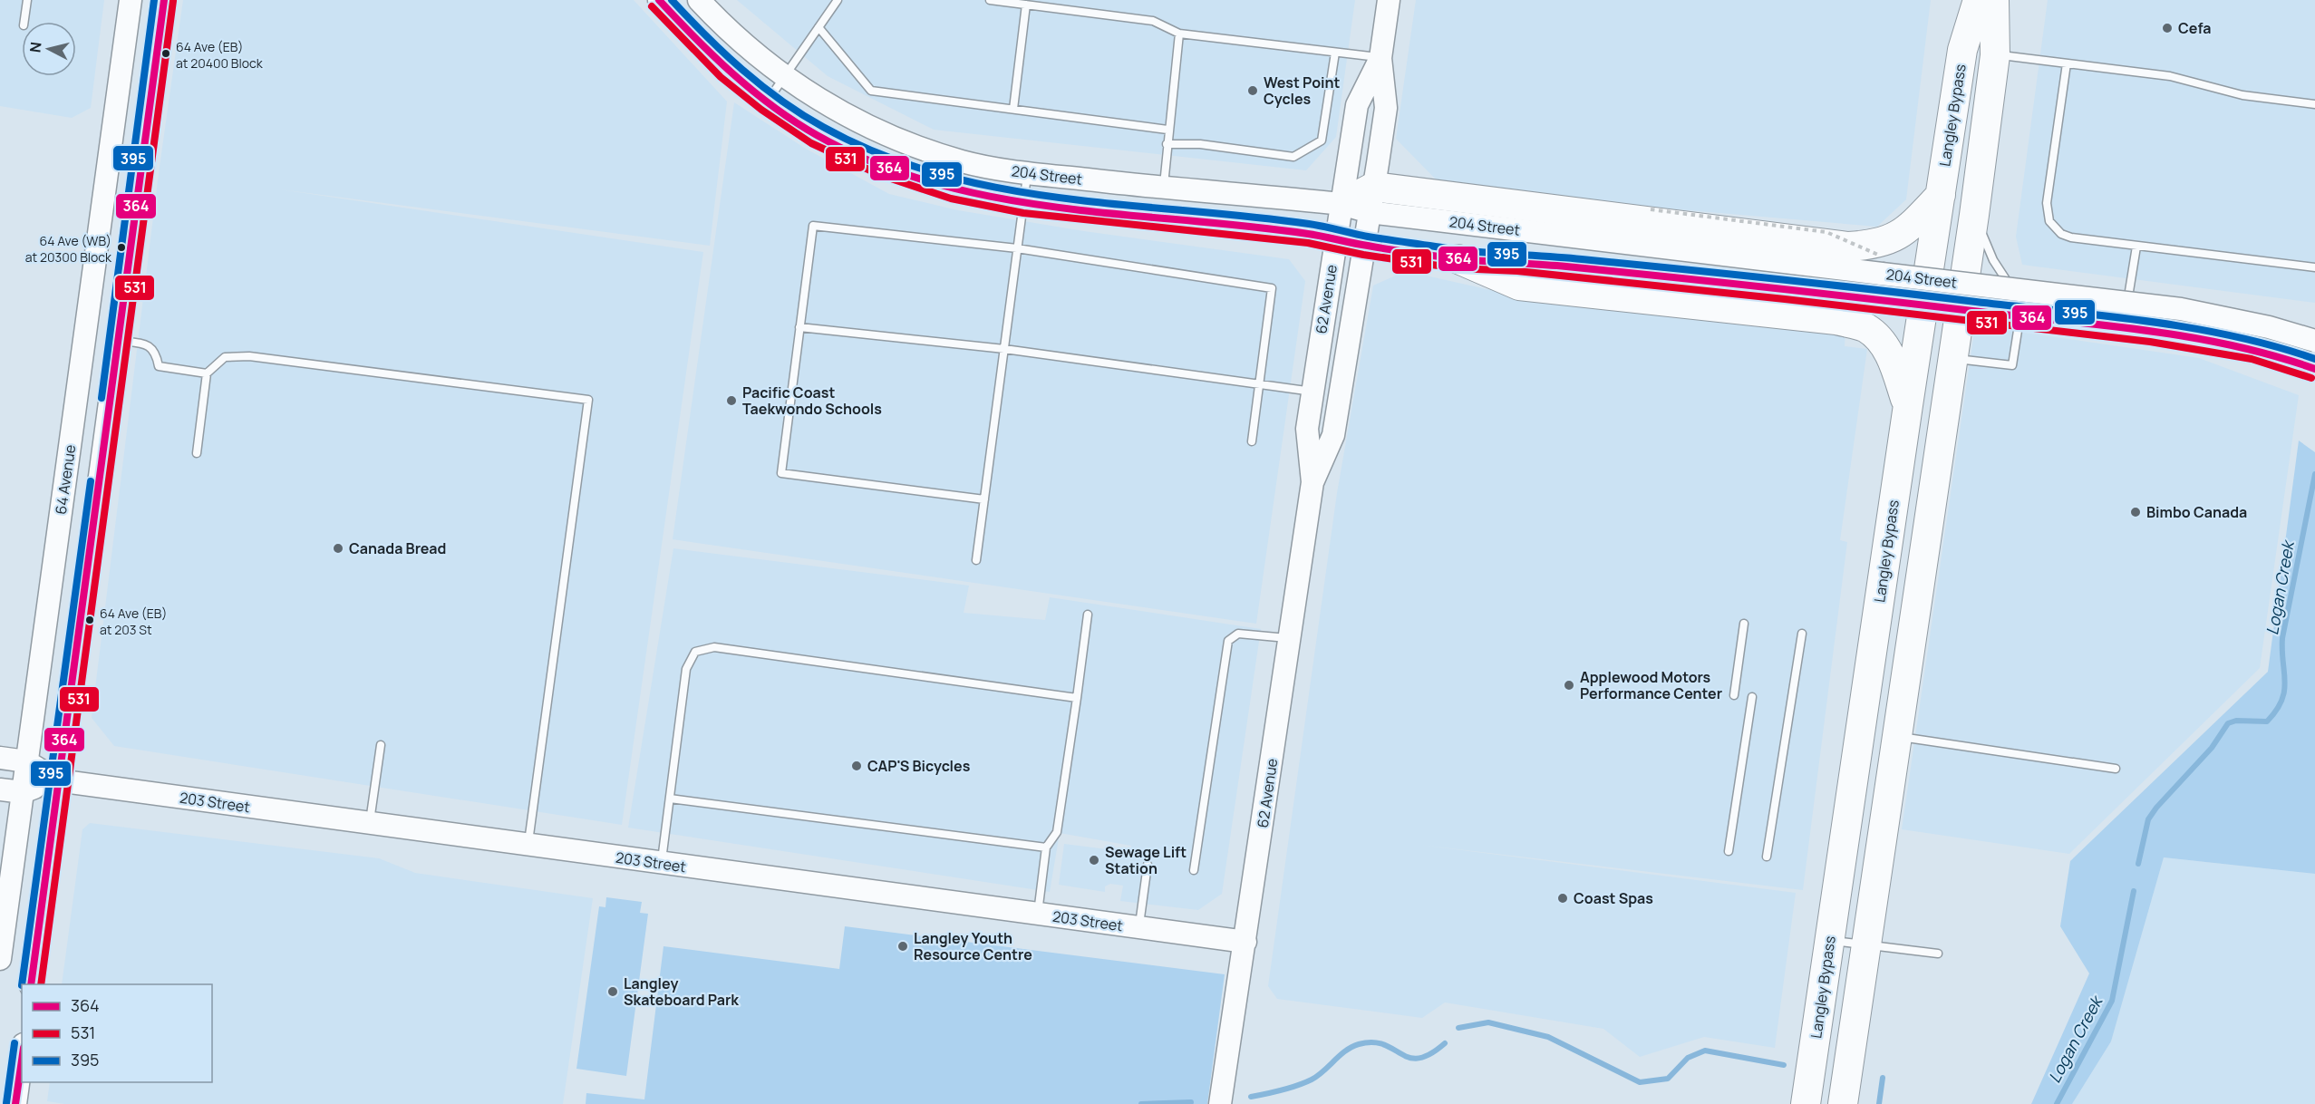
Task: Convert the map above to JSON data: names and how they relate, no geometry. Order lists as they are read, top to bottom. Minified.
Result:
{"streets":{"highway":["Langley Bypass"],"main road":["204 Street","62 Avenue","64 Avenue","203 Street"]},"crossings":[["204 Street","62 Avenue"],["62 Avenue","203 Street"],["64 Avenue","203 Street"]],"water":["Logan Creek"],"places":["Cefa","64 Ave (EB) at 20400 Block","West Point Cycles","64 Ave (WB) at 20300 Block","Pacific Coast Taekwondo Schools","Bimbo Canada","Canada Bread","64 Ave (EB) at 203 St","Applewood Motors Performance Center","CAP'S Bicycles","Sewage Lift Station","Coast Spas","Langley Youth Resource Centre","Langley Skateboard Park"],"lines":["transit line 364","transit line 395","transit line 531"],"legend":["364","531","395"],"north":"left"}
